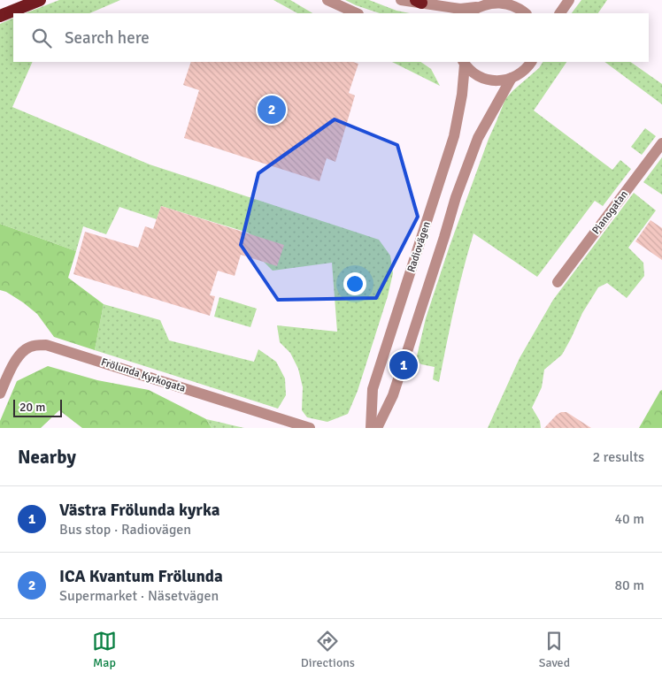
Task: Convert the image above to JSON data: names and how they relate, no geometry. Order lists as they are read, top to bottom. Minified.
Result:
{"streets":{"street":["Pianogatan","Radiovägen","Frölunda Kyrkogata"]},"scale_bar":"20 m","page":{"search":"Search here","pins":["2","1"],"scale":"20 m","heading":["Nearby","2 results"],"list":[{"mark":"1","name":"Västra Frölunda kyrka","note":"Bus stop · Radiovägen","value":"40 m"},{"mark":"2","name":"ICA Kvantum Frölunda","note":"Supermarket · Näsetvägen","value":"80 m"}],"nav":["Map","Directions","Saved"]}}
